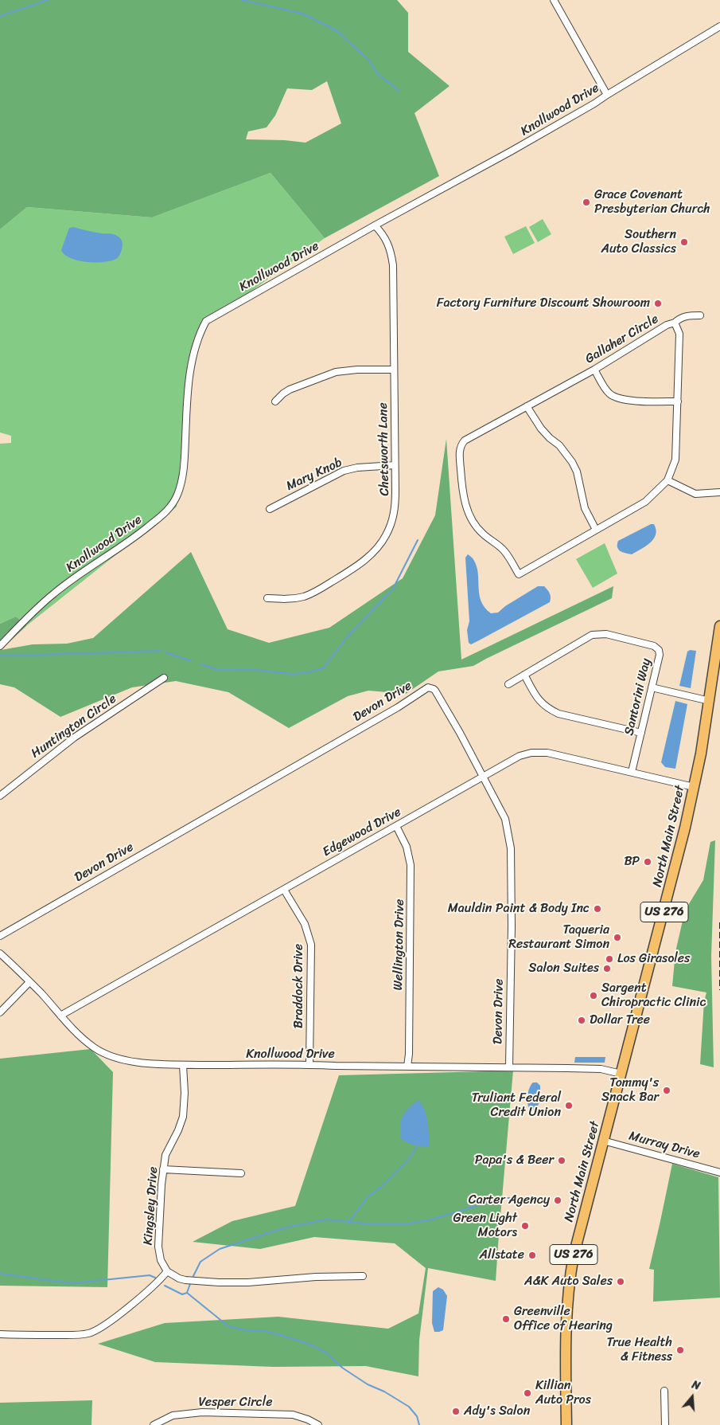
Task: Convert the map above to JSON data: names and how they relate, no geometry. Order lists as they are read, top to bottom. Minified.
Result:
{"streets":{"main road":["North Main Street","US 276"],"street":["Knollwood Drive","Gallaher Circle","Chetsworth Lane","Mary Knob","Santorini Way","Devon Drive","Huntington Circle","Edgewood Drive","Wellington Drive","Braddock Drive","Murray Drive","Kingsley Drive","Vesper Circle"]},"crossings":[["Knollwood Drive","Chetsworth Lane"],["Knollwood Drive","Devon Drive"],["Knollwood Drive","Edgewood Drive"],["Knollwood Drive","North Main Street"],["Knollwood Drive","Wellington Drive"],["Knollwood Drive","Braddock Drive"],["Knollwood Drive","Kingsley Drive"],["Chetsworth Lane","Mary Knob"],["Santorini Way","Edgewood Drive"],["Devon Drive","Edgewood Drive"],["Edgewood Drive","North Main Street"],["Edgewood Drive","Wellington Drive"],["Edgewood Drive","Braddock Drive"],["North Main Street","Murray Drive"]],"places":["Grace Covenant Presbyterian Church","Southern Auto Classics","Factory Furniture Discount Showroom","BP","Mauldin Paint & Body Inc","Taqueria Restaurant Simon","Los Girasoles","Salon Suites","Sargent Chiropractic Clinic","Dollar Tree","Tommy's Snack Bar","Truliant Federal Credit Union","Papa's & Beer","Carter Agency","Green Light Motors","Allstate","A&K Auto Sales","Greenville Office of Hearing","True Health & Fitness","Killian Auto Pros","Ady's Salon"],"north":"top"}
